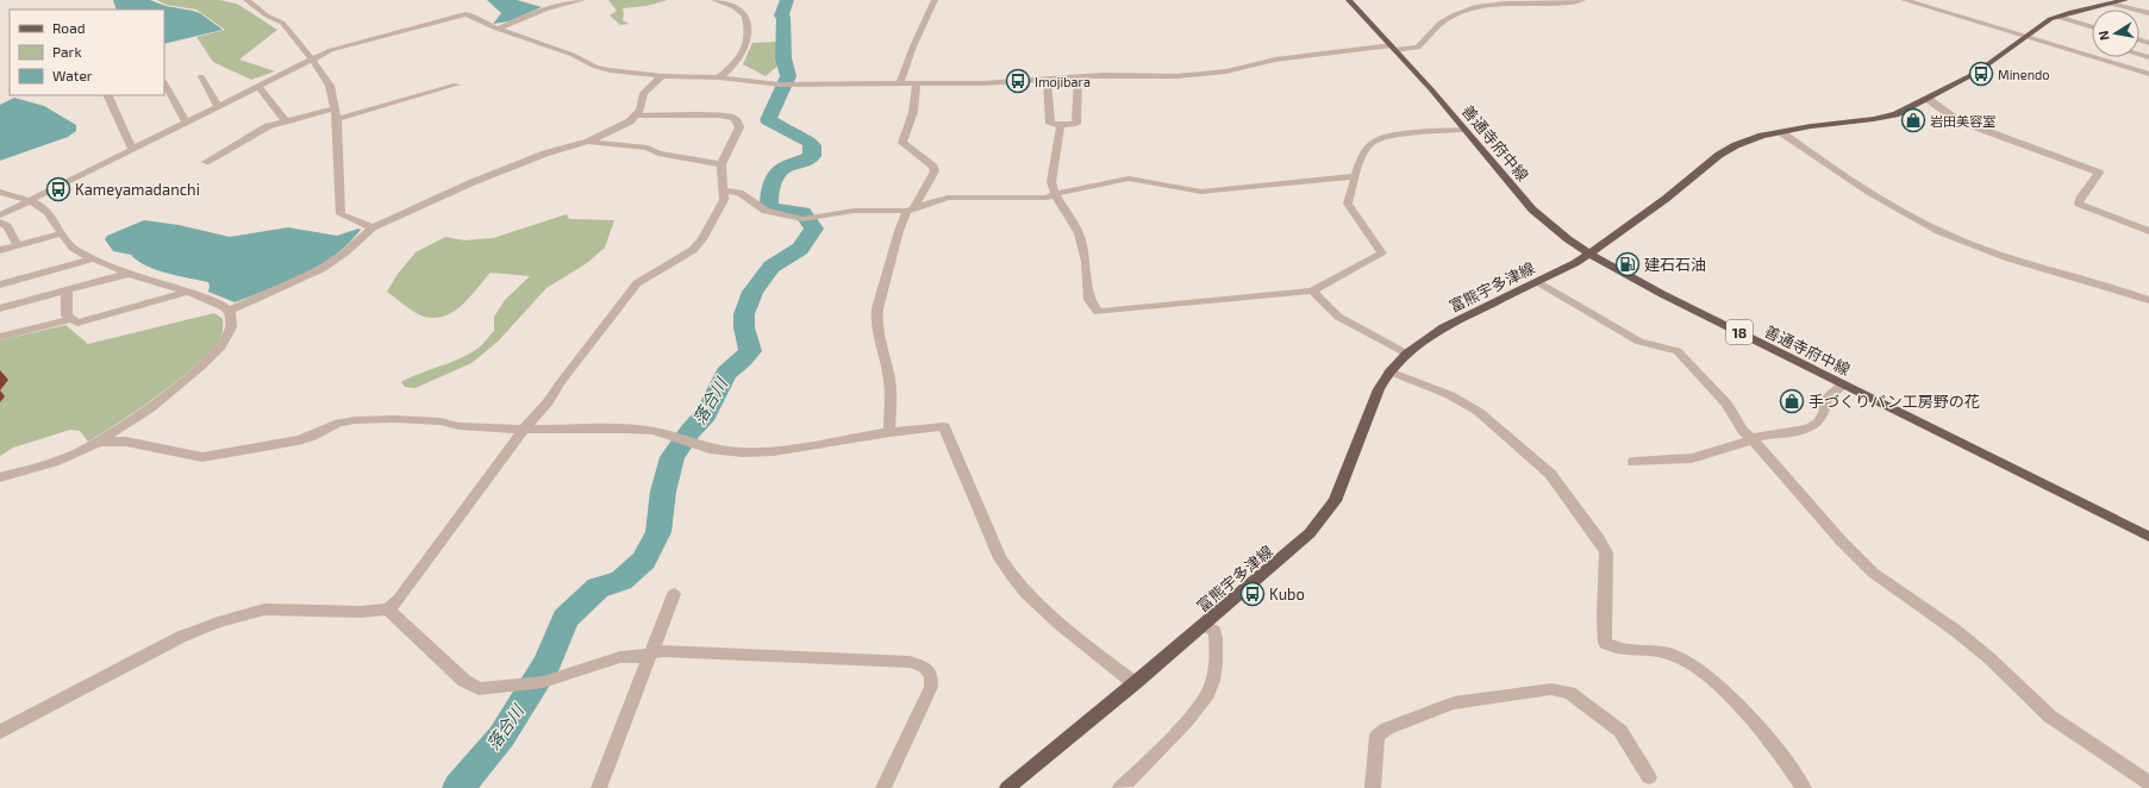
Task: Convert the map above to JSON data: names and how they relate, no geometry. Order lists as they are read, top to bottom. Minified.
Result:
{"streets":{"main road":["善通寺府中線","富熊宇多津線","18"]},"crossings":[["善通寺府中線","富熊宇多津線"]],"water":["落合川"],"places":{"bus stop":["Minendo","Imojibara","Kameyamadanchi","Kubo"],"shop":["岩田美容室","手づくりパン工房野の花"],"fuel station":["建石石油"]},"legend":["Road","Park","Water"],"north":"left"}
